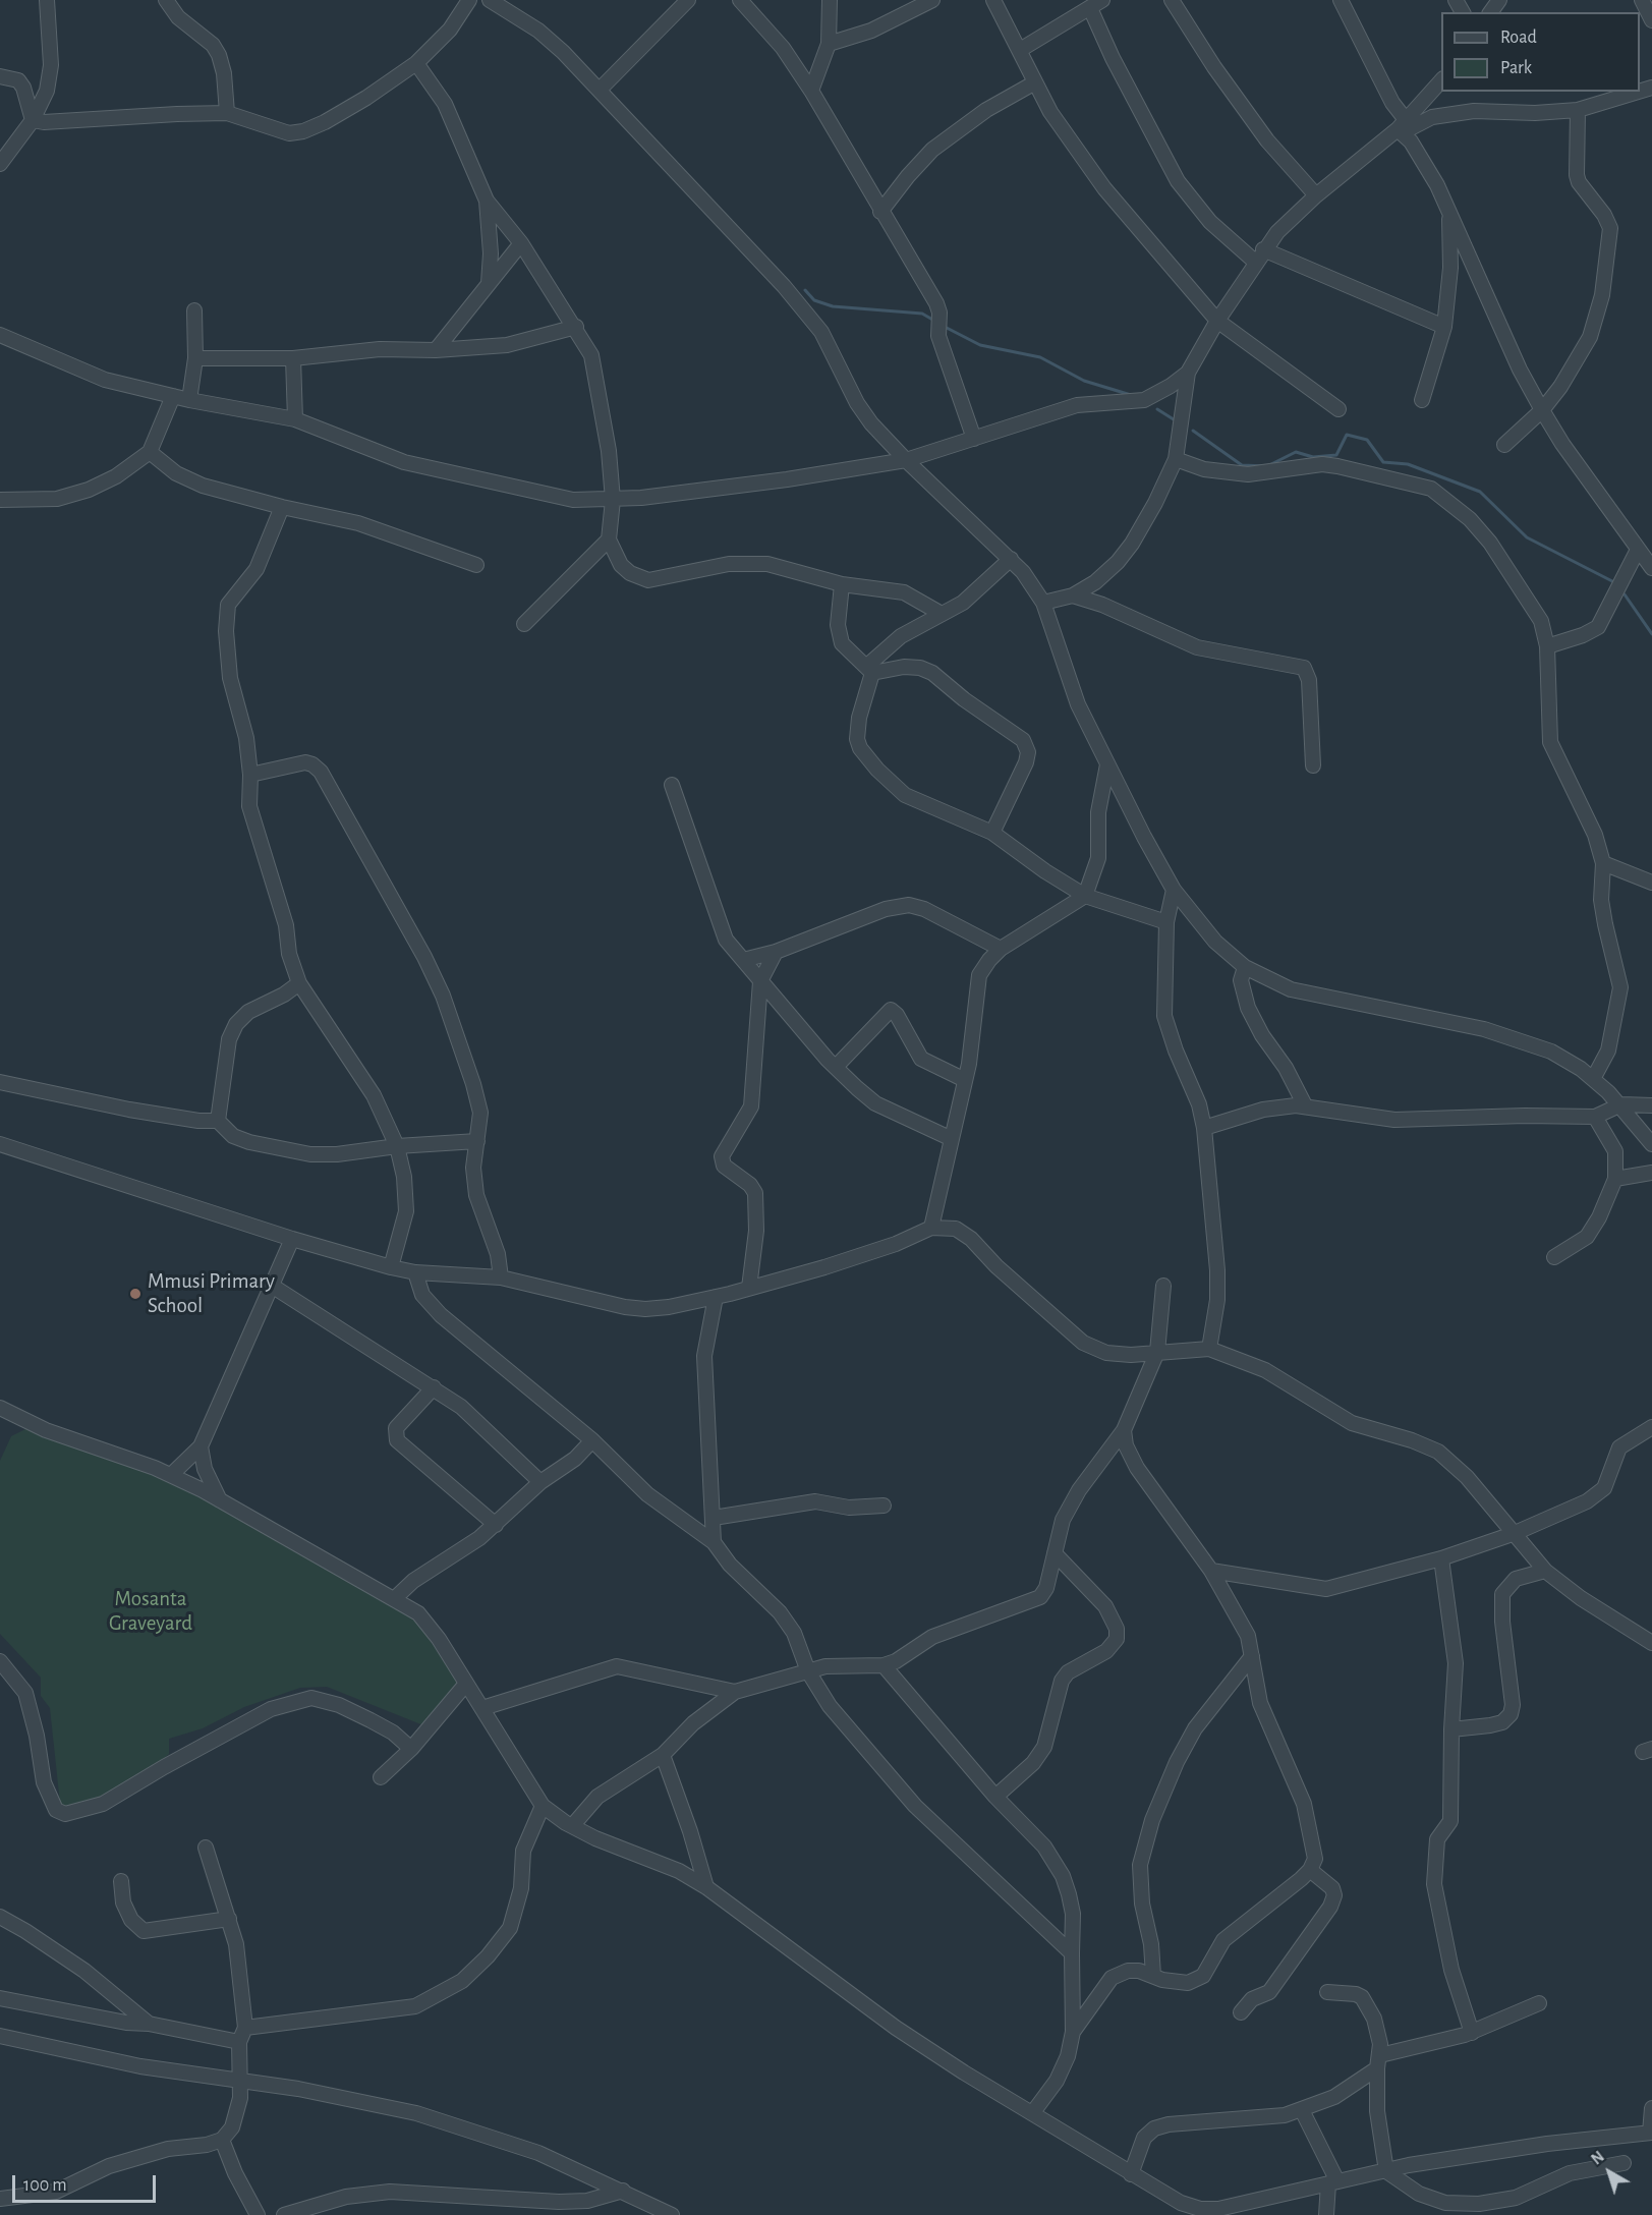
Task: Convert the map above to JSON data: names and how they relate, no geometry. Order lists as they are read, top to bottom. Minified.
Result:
{"parks":["Mosanta Graveyard"],"places":["Mmusi Primary School"],"legend":["Road","Park"],"scale_bar":"100 m","north":"top left"}
